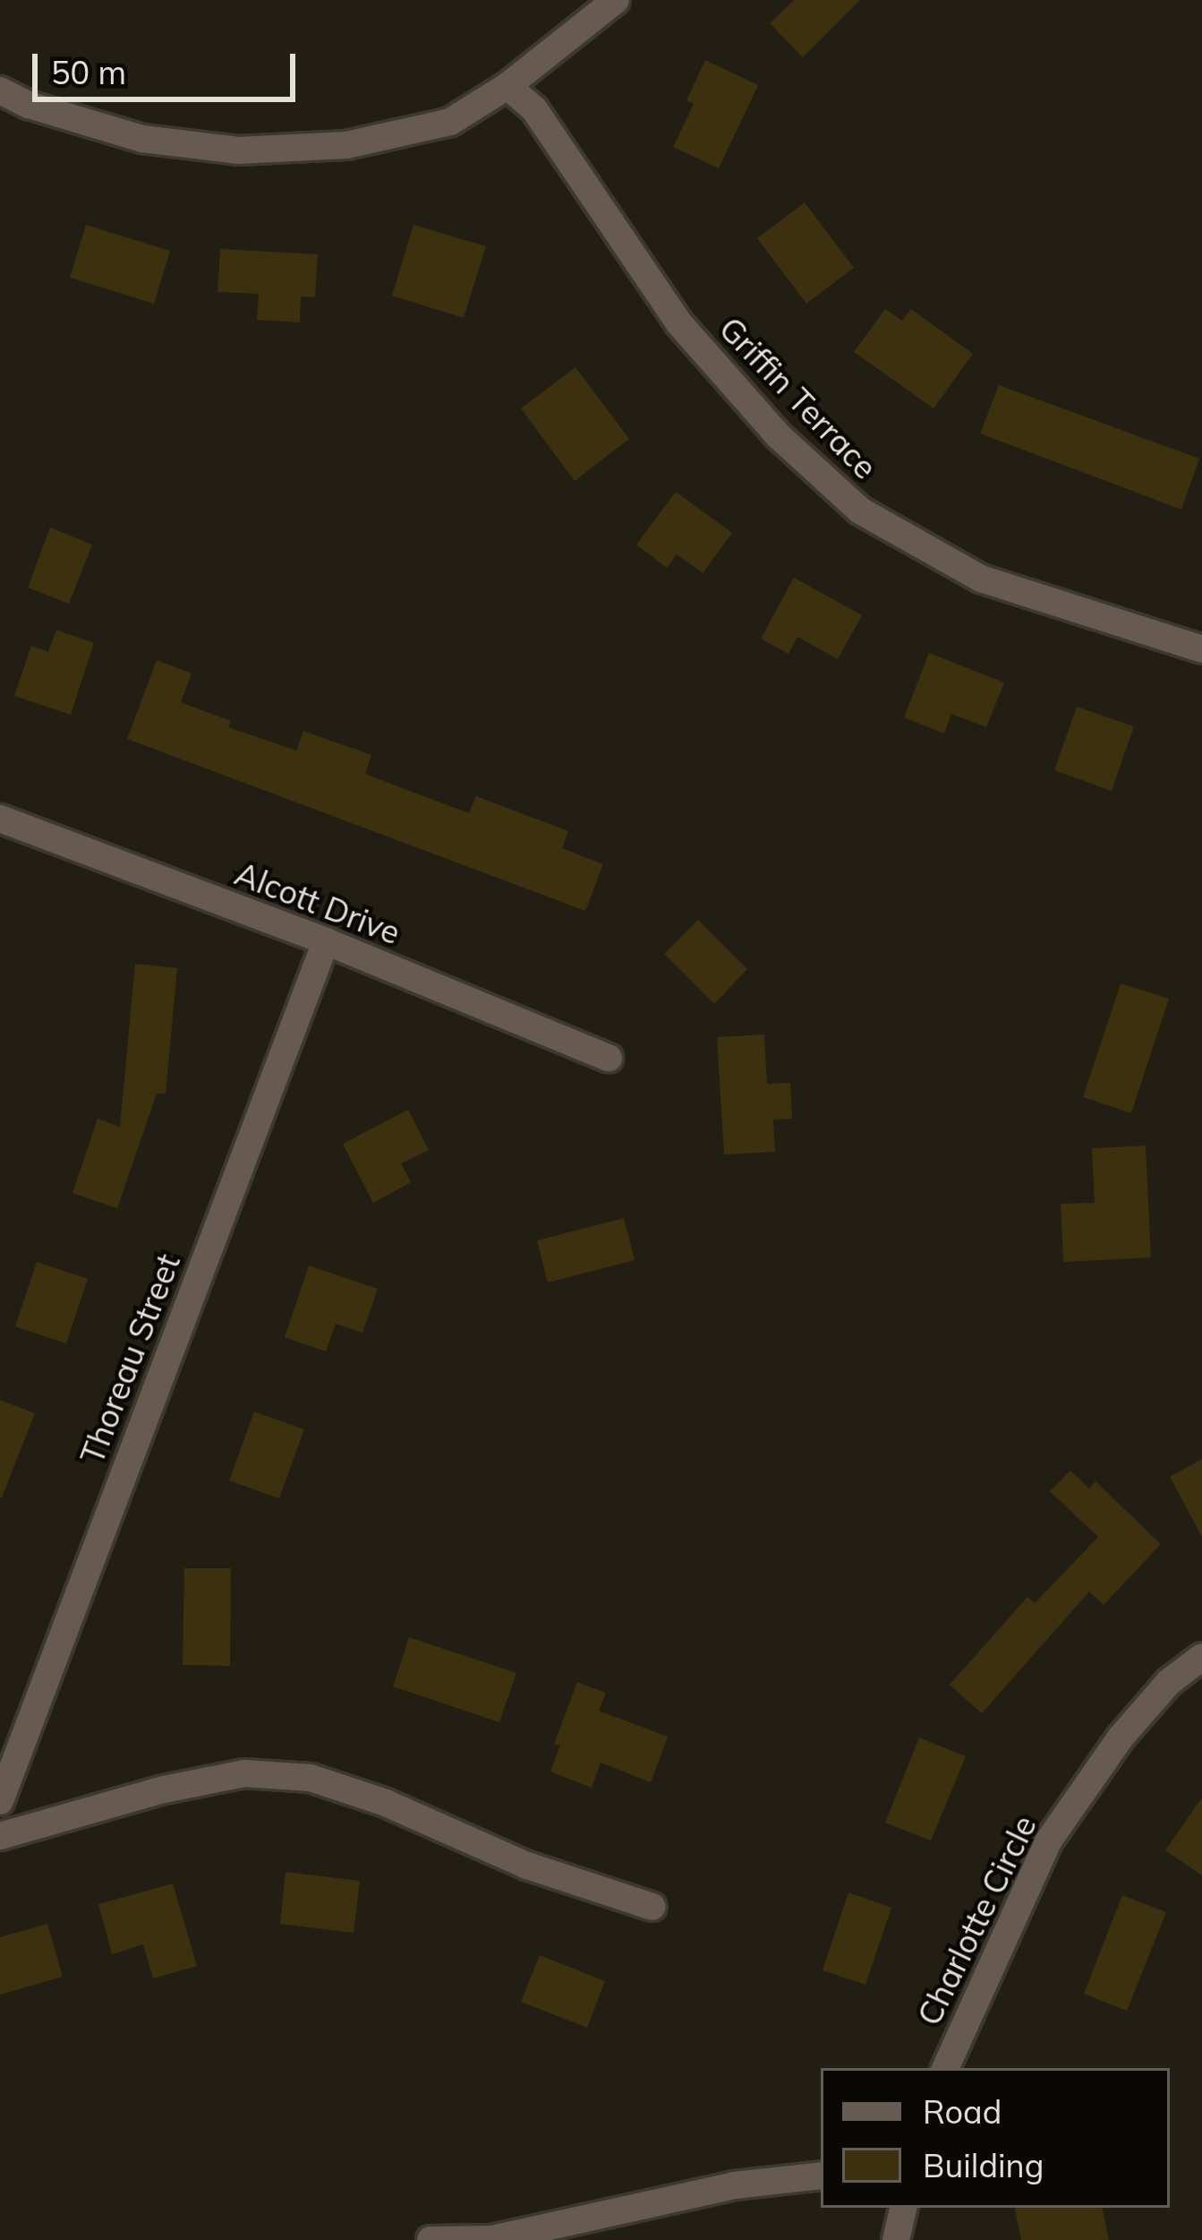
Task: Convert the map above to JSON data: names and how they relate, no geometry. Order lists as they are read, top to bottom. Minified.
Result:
{"streets":{"street":["Griffin Terrace","Alcott Drive","Thoreau Street","Charlotte Circle"]},"crossings":[["Alcott Drive","Thoreau Street"]],"legend":["Road","Building"],"scale_bar":"50 m"}
